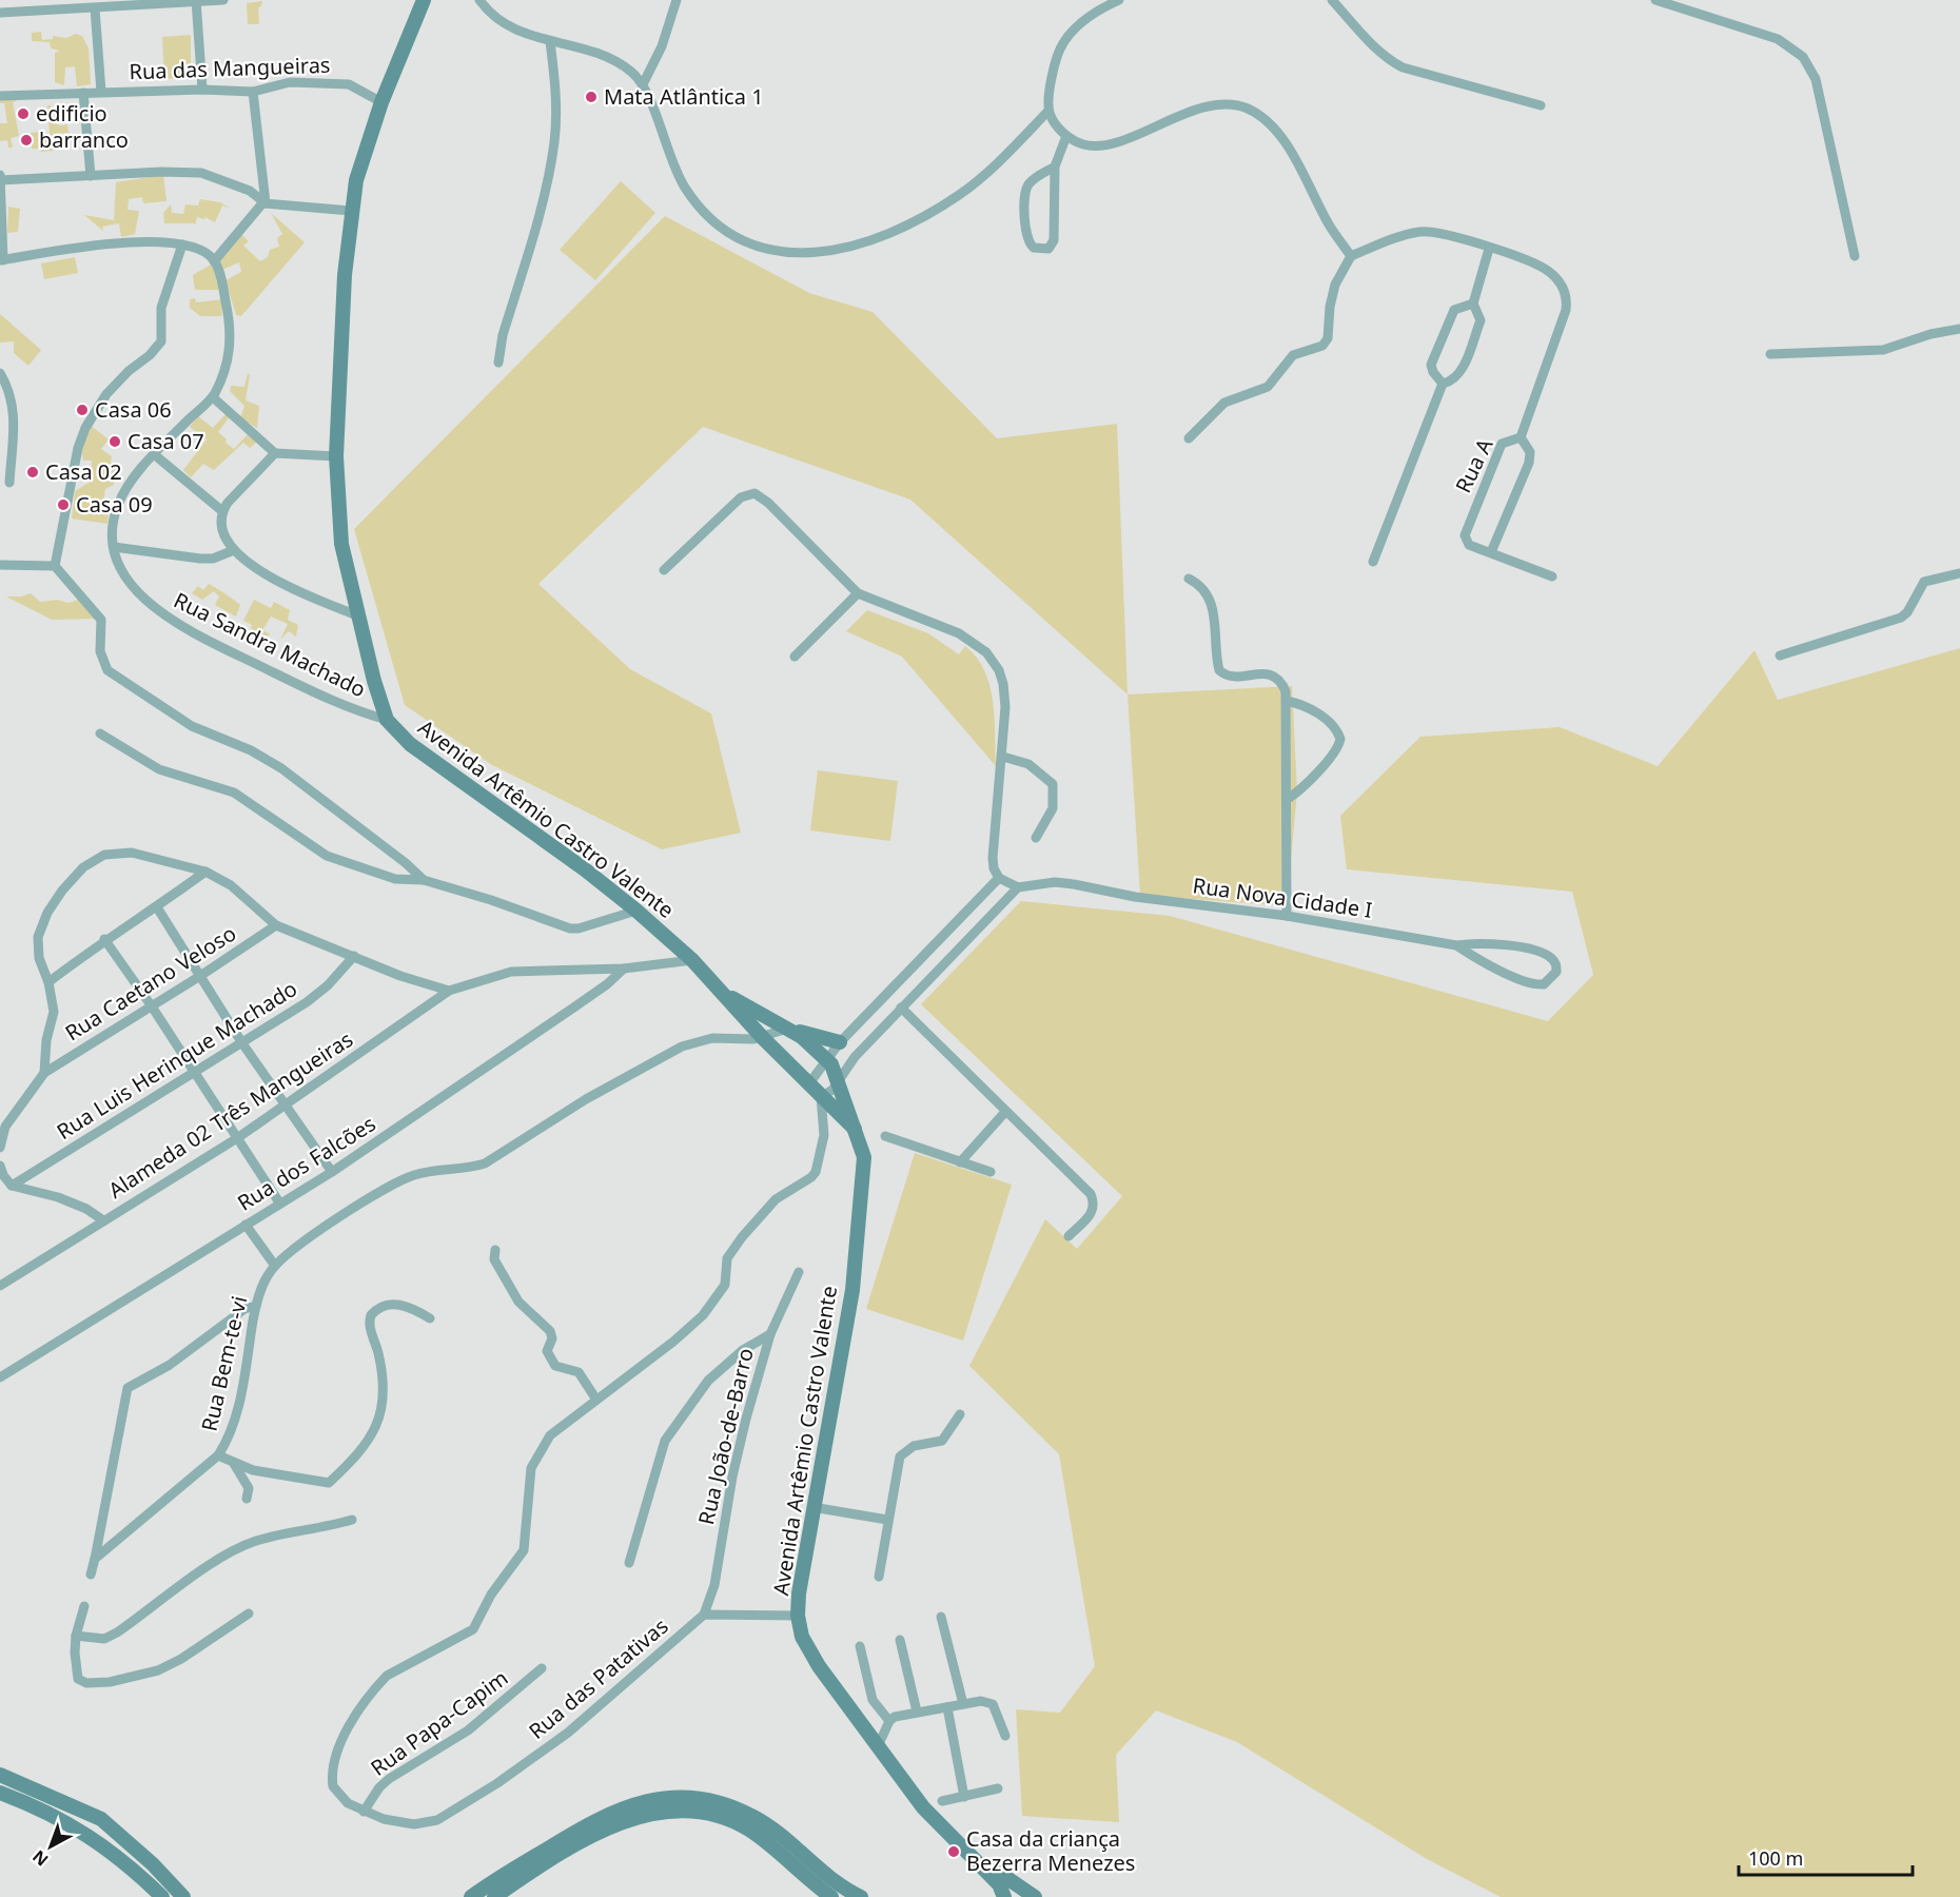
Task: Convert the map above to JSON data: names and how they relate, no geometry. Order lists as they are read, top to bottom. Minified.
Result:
{"streets":{"main road":["Avenida Artêmio Castro Valente"],"street":["Rua das Mangueiras","Rua A","Rua Sandra Machado","Rua Nova Cidade I","Rua Caetano Veloso","Rua Luis Herinque Machado","Alameda 02 Três Mangueiras","Rua dos Falcões","Rua Bem-te-vi","Rua João-de-Barro","Rua das Patativas","Rua Papa-Capim"]},"crossings":[["Rua das Mangueiras","Avenida Artêmio Castro Valente"],["Rua Sandra Machado","Avenida Artêmio Castro Valente"],["Avenida Artêmio Castro Valente","Alameda 02 Três Mangueiras"],["Avenida Artêmio Castro Valente","Rua Bem-te-vi"],["Rua Luis Herinque Machado","Alameda 02 Três Mangueiras"],["Alameda 02 Três Mangueiras","Rua dos Falcões"],["Rua João-de-Barro","Rua das Patativas"],["Rua das Patativas","Rua Papa-Capim"]],"places":["Mata Atlântica 1","edificio","barranco","Casa 06","Casa 07","Casa 02","Casa 09","Casa da criança Bezerra Menezes"],"scale_bar":"100 m","north":"bottom left"}
